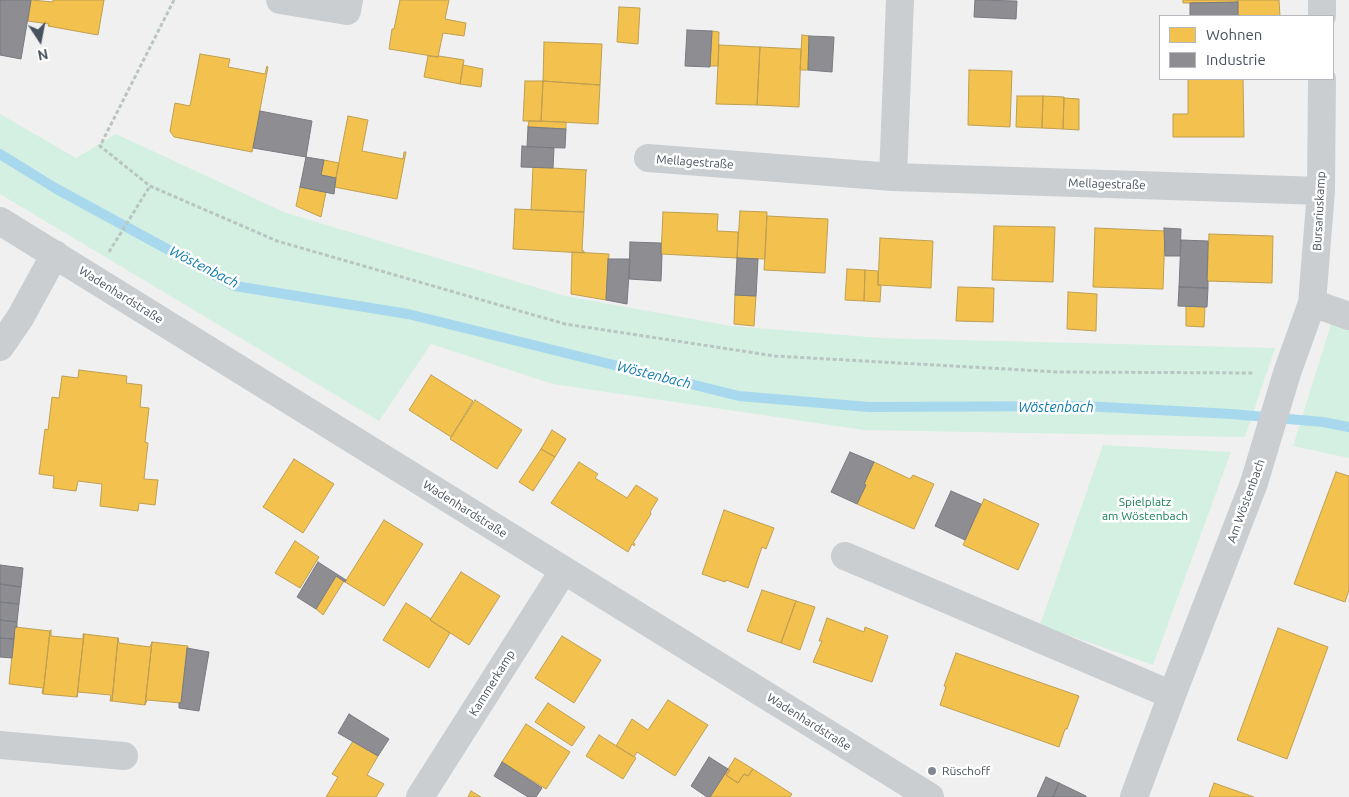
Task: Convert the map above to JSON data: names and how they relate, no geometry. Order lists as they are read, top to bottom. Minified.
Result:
{"streets":{"street":["Mellagestraße","Bursariuskamp","Wadenhardstraße","Am Wöstenbach","Kammerkamp"]},"crossings":[["Mellagestraße","Bursariuskamp"],["Bursariuskamp","Am Wöstenbach"],["Wadenhardstraße","Kammerkamp"]],"water":["Wöstenbach"],"parks":["Spielplatz am Wöstenbach"],"places":["Rüschoff"],"legend":["Wohnen","Industrie"],"north":"bottom"}
